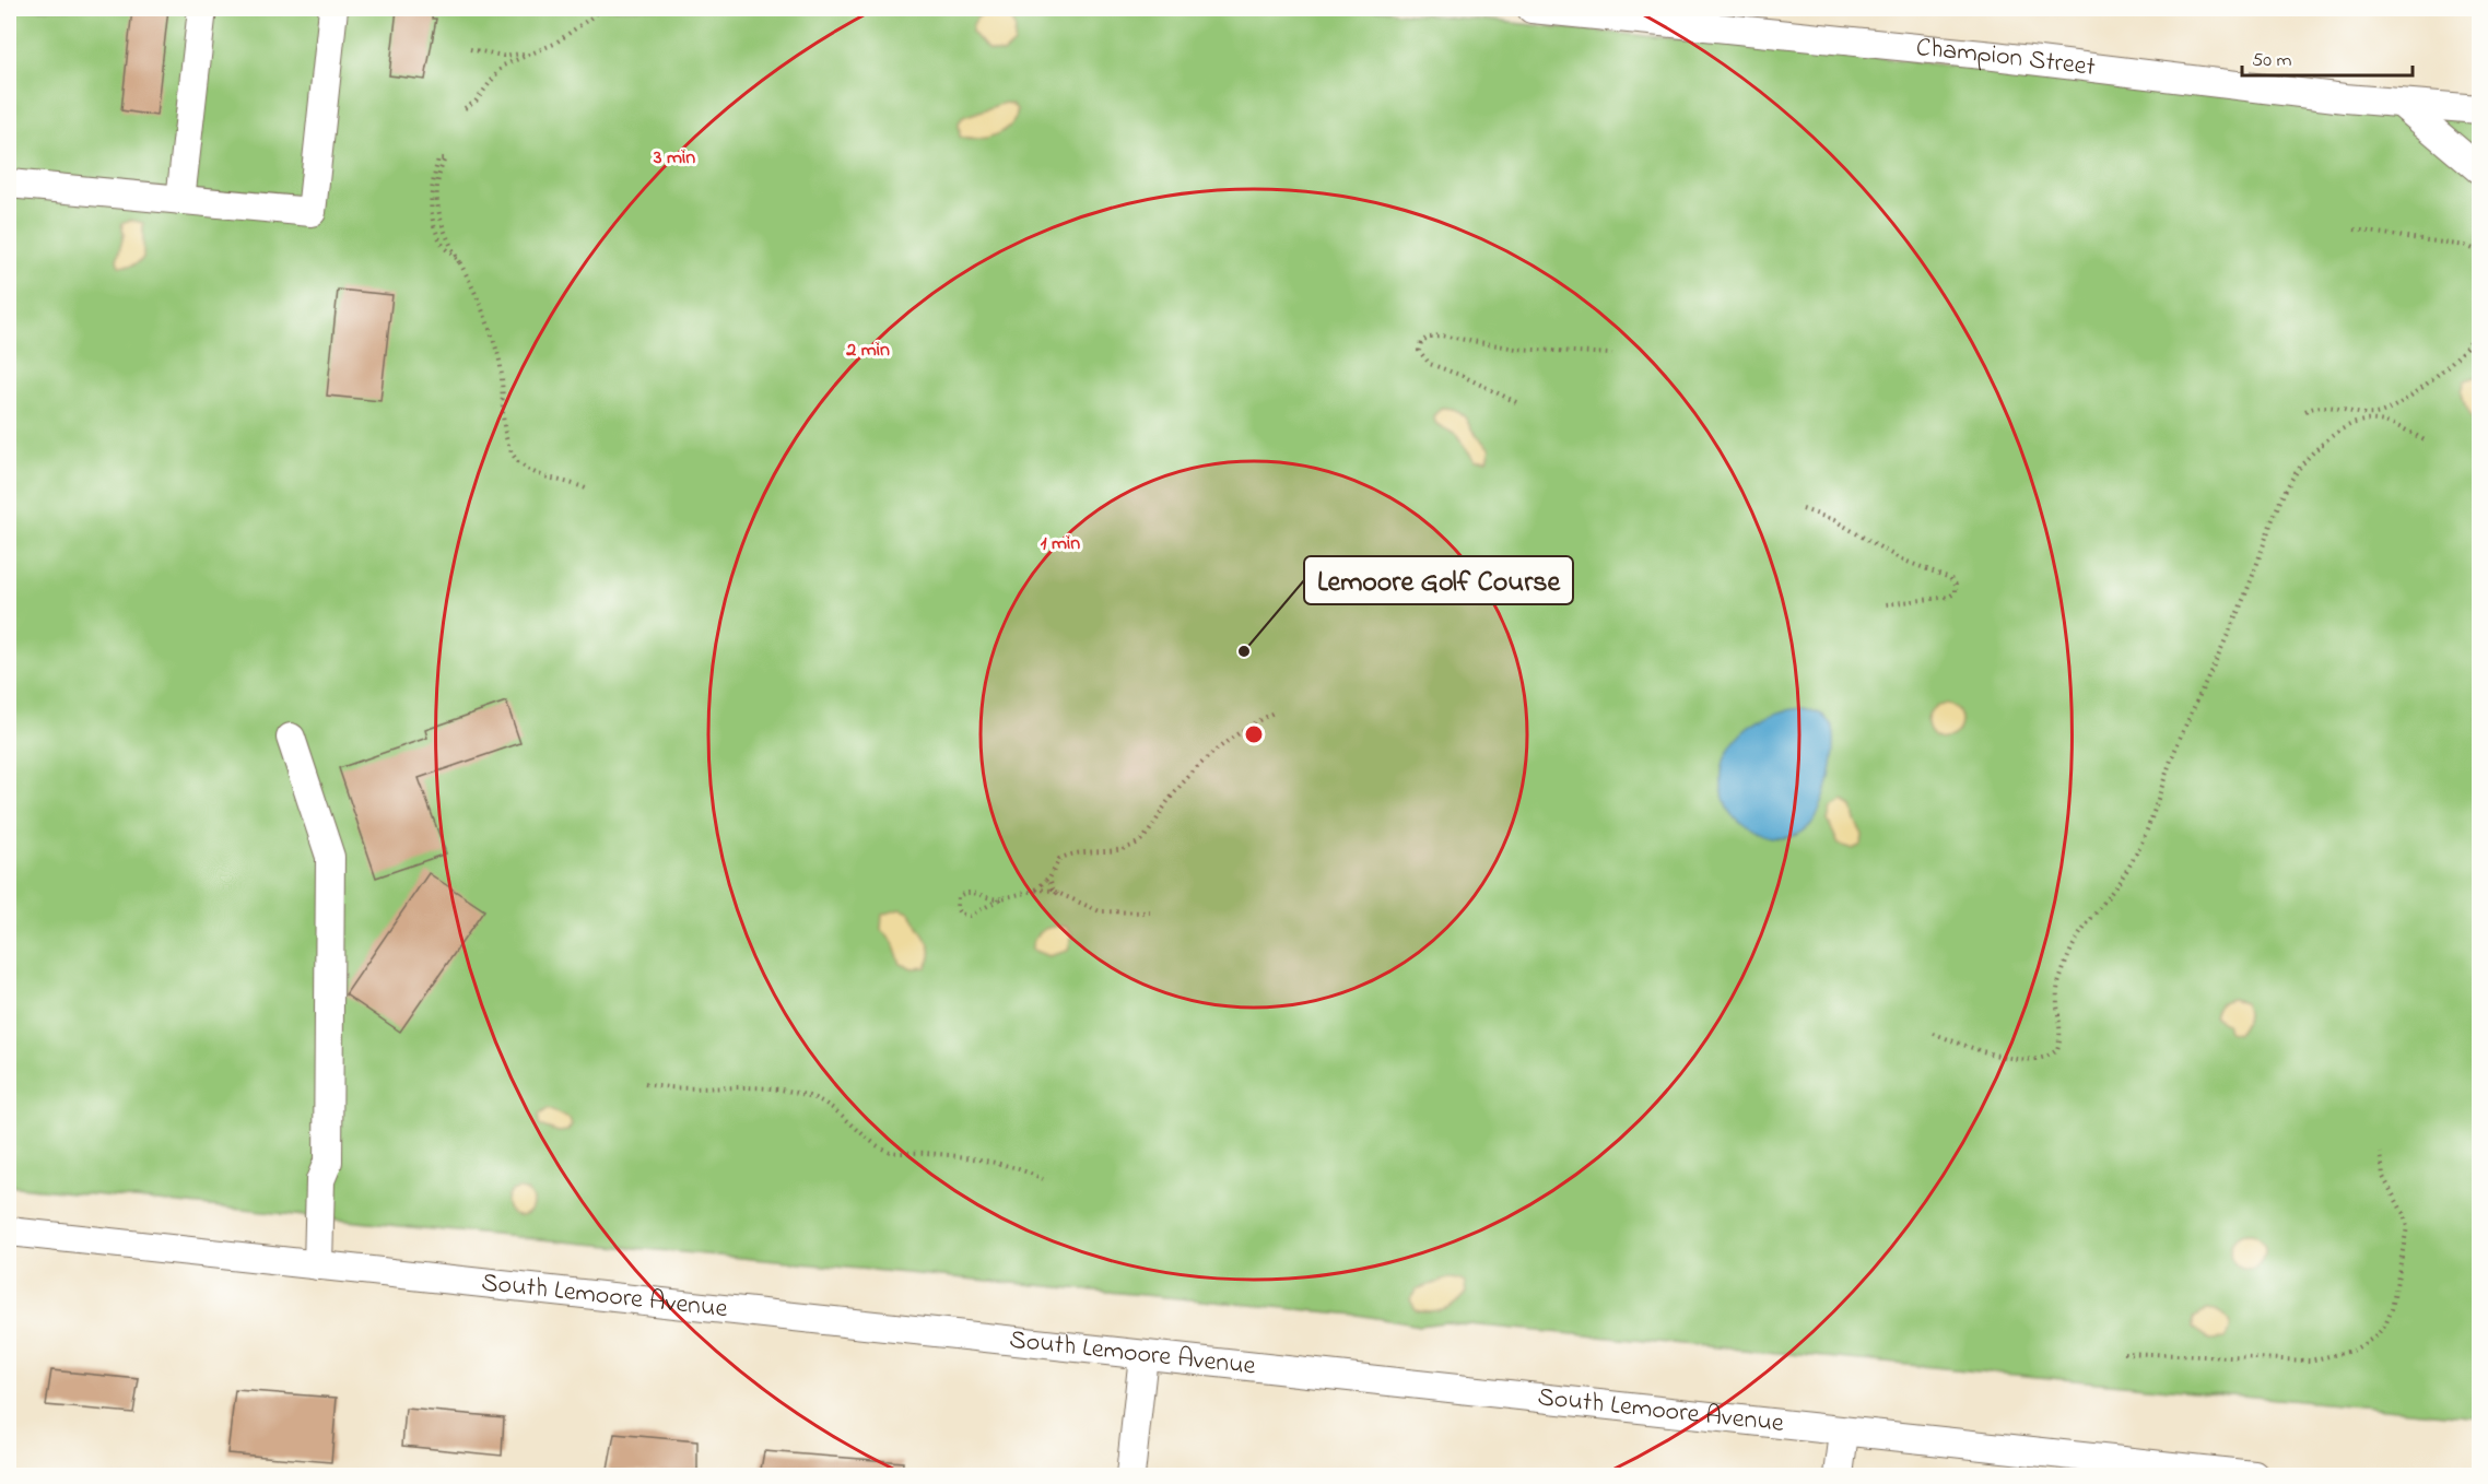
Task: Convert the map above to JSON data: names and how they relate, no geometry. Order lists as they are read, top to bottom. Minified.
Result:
{"streets":{"street":["Champion Street","South Lemoore Avenue"]},"places":["Lemoore Golf Course"],"scale_bar":"50 m","rings":["3 min","2 min","1 min"]}
